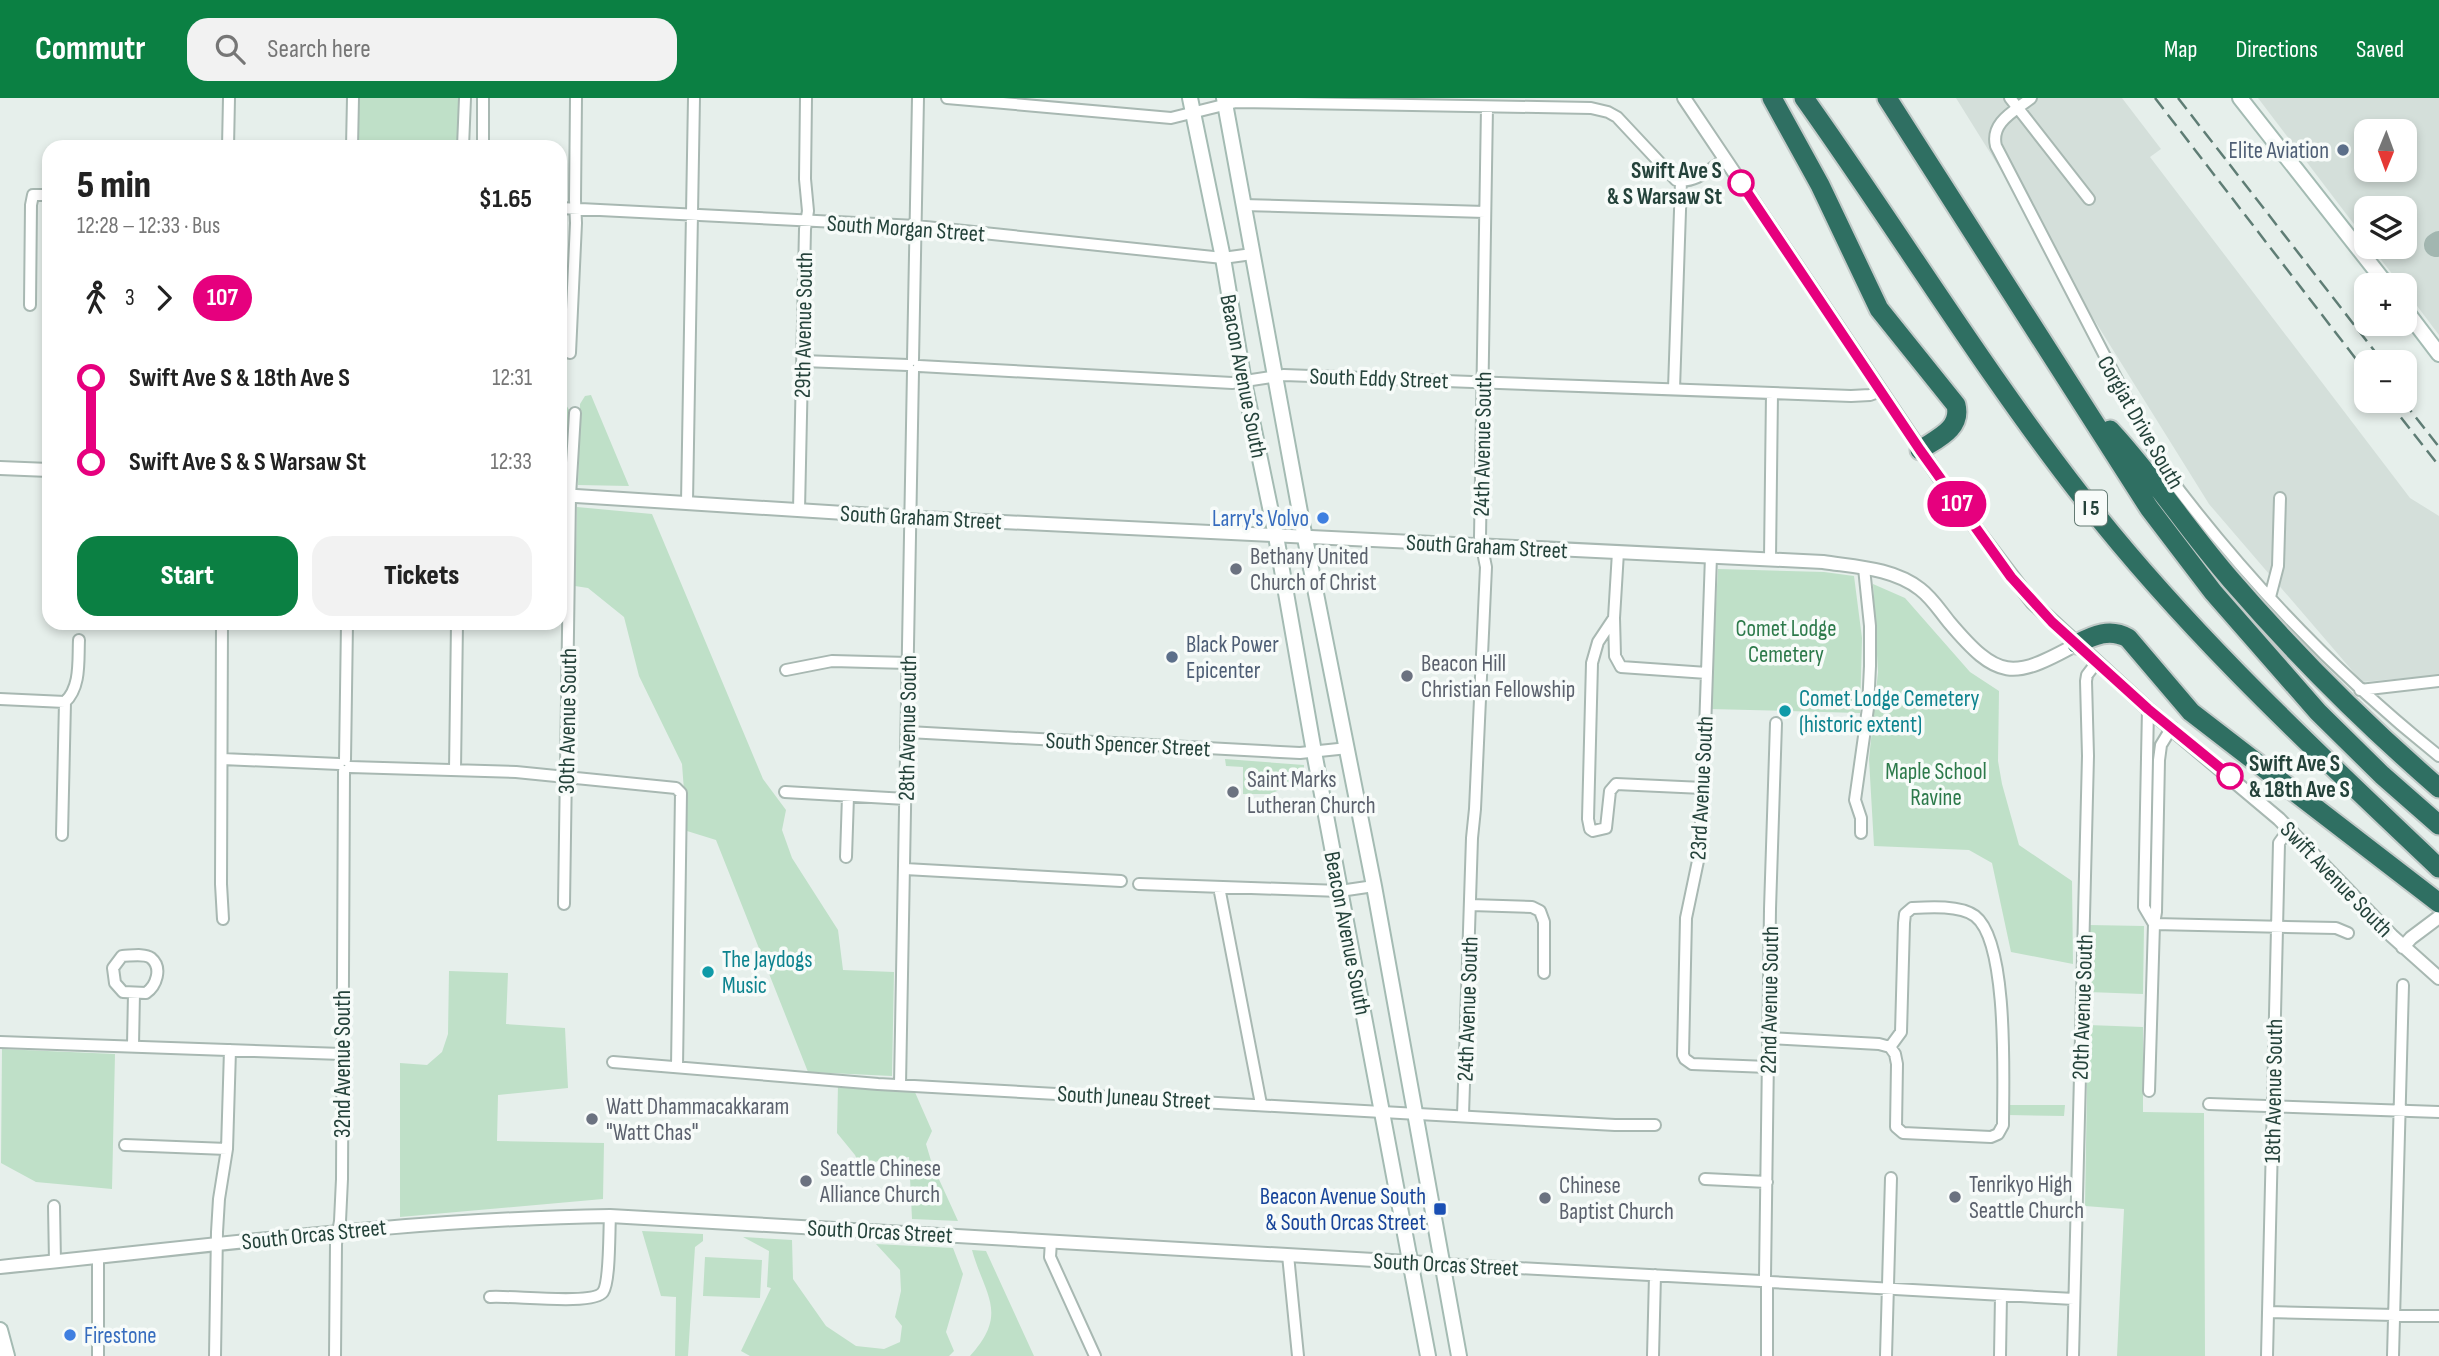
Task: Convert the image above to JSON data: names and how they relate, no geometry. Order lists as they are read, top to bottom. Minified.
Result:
{"streets":{"highway":["I 5"],"main road":["Beacon Avenue South"],"street":["South Morgan Street","29th Avenue South","South Eddy Street","Corgiat Drive South","24th Avenue South","South Graham Street","30th Avenue South","28th Avenue South","South Spencer Street","23rd Avenue South","Swift Avenue South","22nd Avenue South","20th Avenue South","32nd Avenue South","18th Avenue South","South Juneau Street","South Orcas Street"]},"crossings":[["South Morgan Street","29th Avenue South"],["South Morgan Street","Beacon Avenue South"],["South Morgan Street","28th Avenue South"],["29th Avenue South","South Eddy Street"],["29th Avenue South","South Graham Street"],["Beacon Avenue South","South Eddy Street"],["Beacon Avenue South","South Graham Street"],["Beacon Avenue South","South Spencer Street"],["Beacon Avenue South","South Juneau Street"],["Beacon Avenue South","South Orcas Street"],["South Eddy Street","24th Avenue South"],["South Eddy Street","28th Avenue South"],["South Eddy Street","Swift Avenue South"],["24th Avenue South","South Graham Street"],["24th Avenue South","South Juneau Street"],["South Graham Street","28th Avenue South"],["South Graham Street","23rd Avenue South"],["South Graham Street","Swift Avenue South"],["28th Avenue South","South Spencer Street"],["28th Avenue South","South Juneau Street"],["23rd Avenue South","22nd Avenue South"],["Swift Avenue South","20th Avenue South"],["Swift Avenue South","18th Avenue South"],["22nd Avenue South","South Orcas Street"],["20th Avenue South","South Orcas Street"],["32nd Avenue South","South Orcas Street"]],"parks":["Comet Lodge Cemetery","Maple School Ravine"],"places":{"other":["Elite Aviation","Swift Ave S & S Warsaw St","Larry's Volvo","Bethany United Church of Christ","Black Power Epicenter","Beacon Hill Christian Fellowship","Comet Lodge Cemetery (historic extent)","Swift Ave S & 18th Ave S","Saint Marks Lutheran Church","The Jaydogs Music","Watt Dhammacakkaram \"Watt Chas\"","Seattle Chinese Alliance Church","Tenrikyo High Seattle Church","Chinese Baptist Church","Firestone"],"transit":["Beacon Avenue South & South Orcas Street"]},"lines":["bus line 107"],"north":"bottom","page":{"header":"Commutr","search":"Search here","nav":["Map","Directions","Saved"],"on_map":"107","map_buttons":["+","−"],"heading":["5 min","12:28 – 12:33 · Bus","$1.65"],"legs":["3","107"],"list":[{"name":"Swift Ave S & 18th Ave S","value":"12:31"},{"name":"Swift Ave S & S Warsaw St","value":"12:33"}],"buttons":["Start","Tickets"]}}
